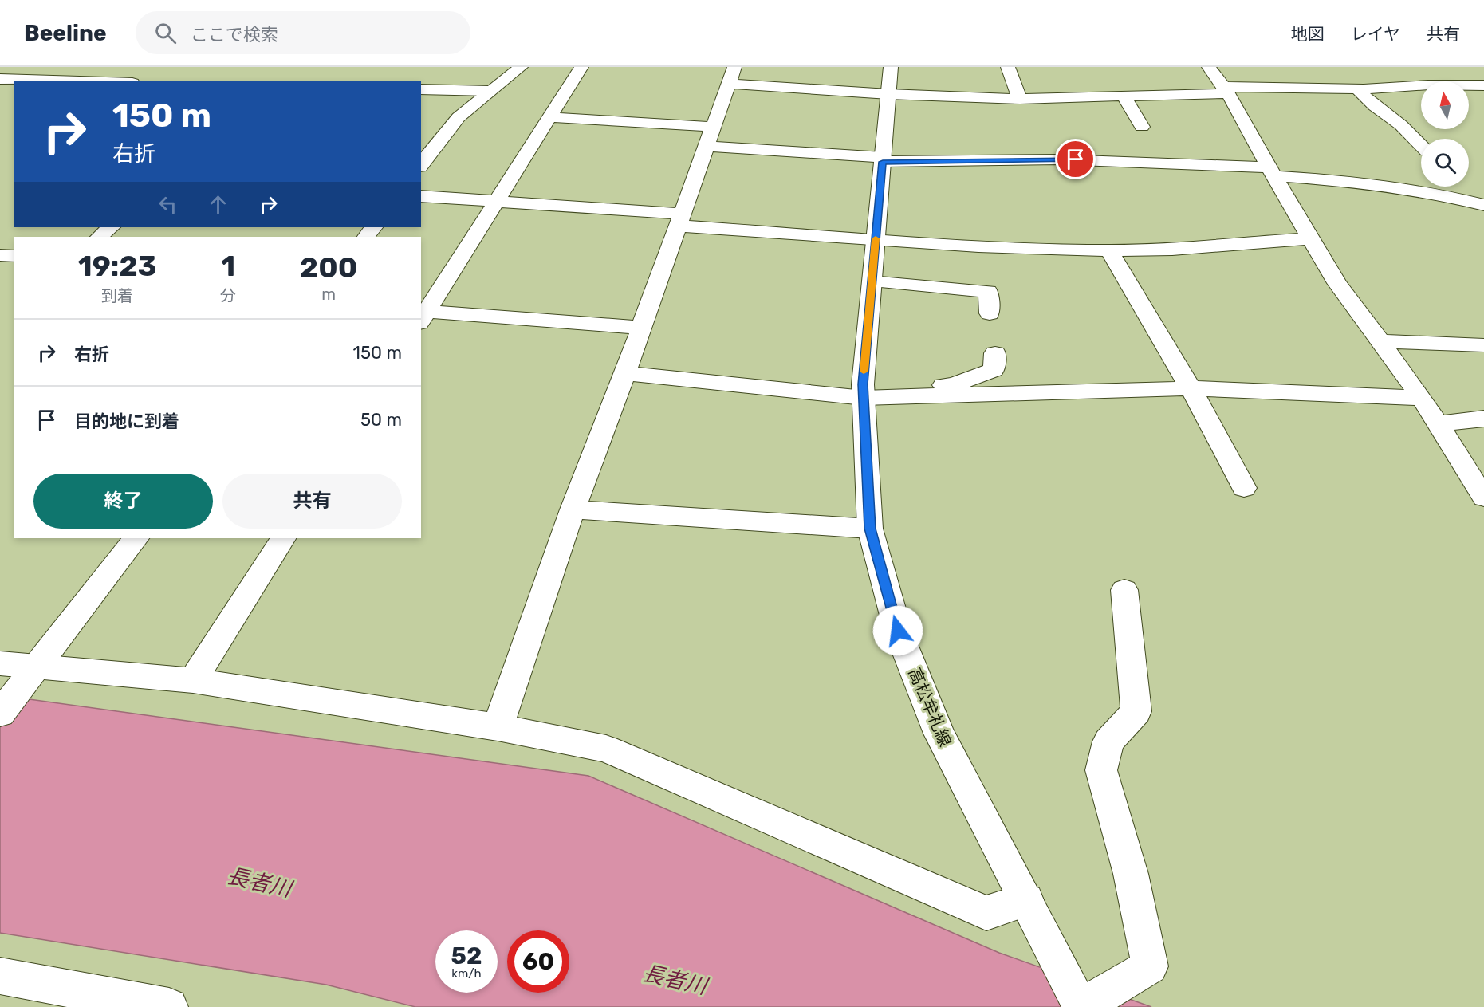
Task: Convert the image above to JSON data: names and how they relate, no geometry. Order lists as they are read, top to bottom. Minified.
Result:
{"streets":{"street":["高松牟礼線"]},"water":["長者川"],"north":"top","page":{"header":"Beeline","search":"ここで検索","nav":["地図","レイヤ","共有"],"turn":["150 m","右折"],"eta":["19:23","到着","1","分","200","m"],"list":[{"name":"右折","value":"150 m"},{"name":"目的地に到着","value":"50 m"}],"buttons":["終了","共有"],"speed":"52 km/h","limit":"60"}}
